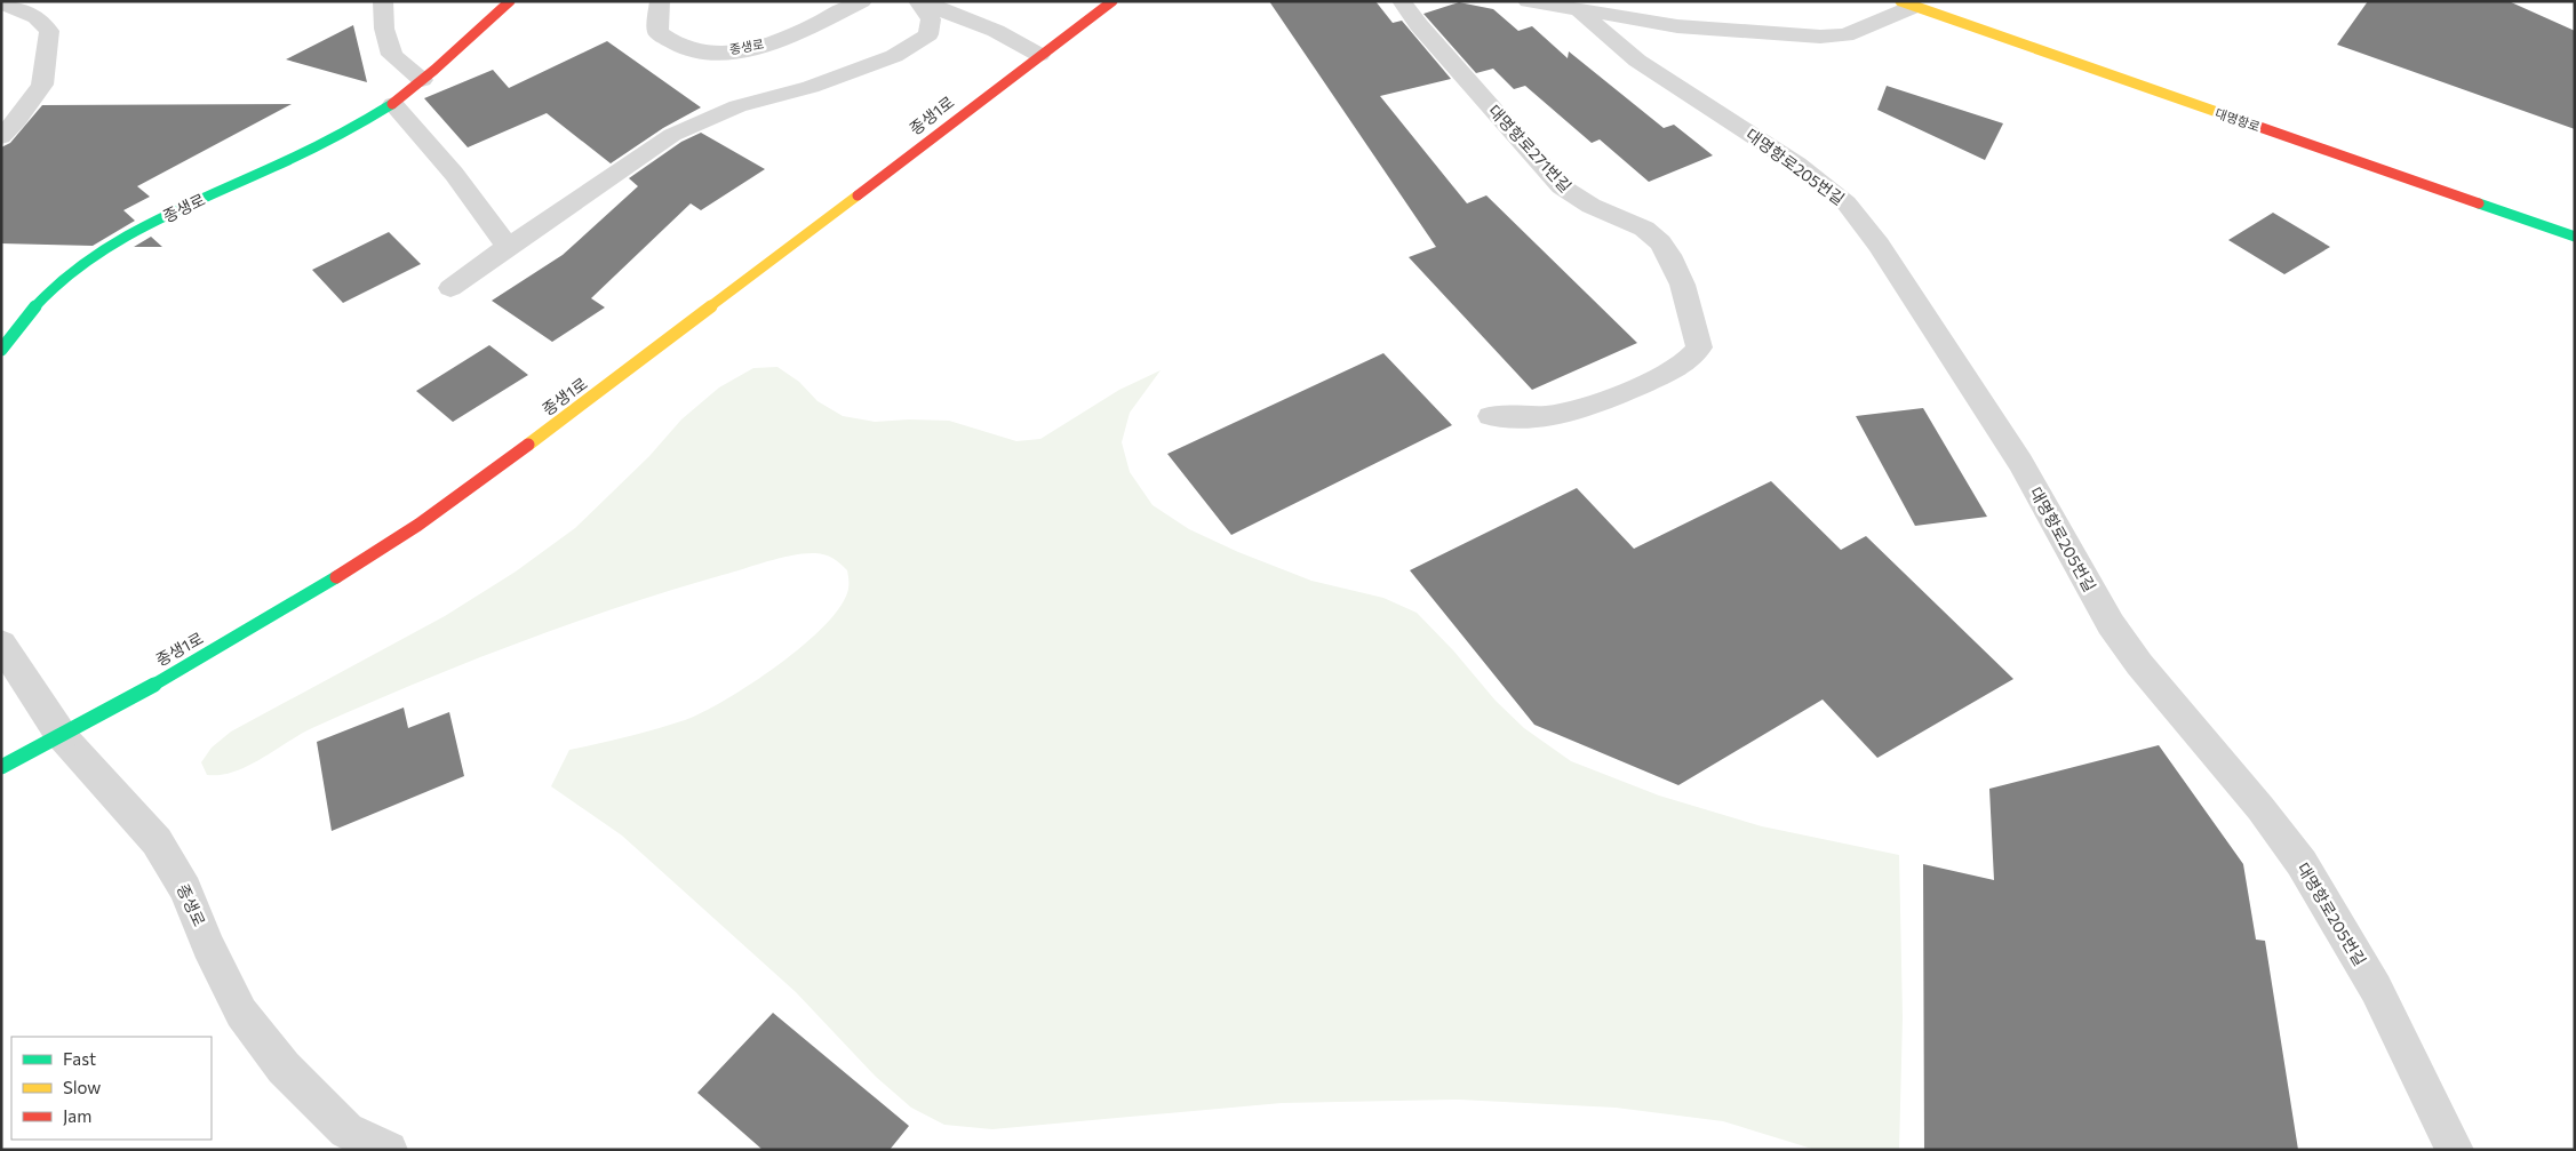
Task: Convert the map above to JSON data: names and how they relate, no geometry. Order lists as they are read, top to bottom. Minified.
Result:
{"streets":{"street":["종생로","종생1로","대명항로"],"lane":["대명항로271번길","대명항로205번길"]},"crossings":[["종생로","종생1로"]],"legend":["Fast","Slow","Jam"]}
